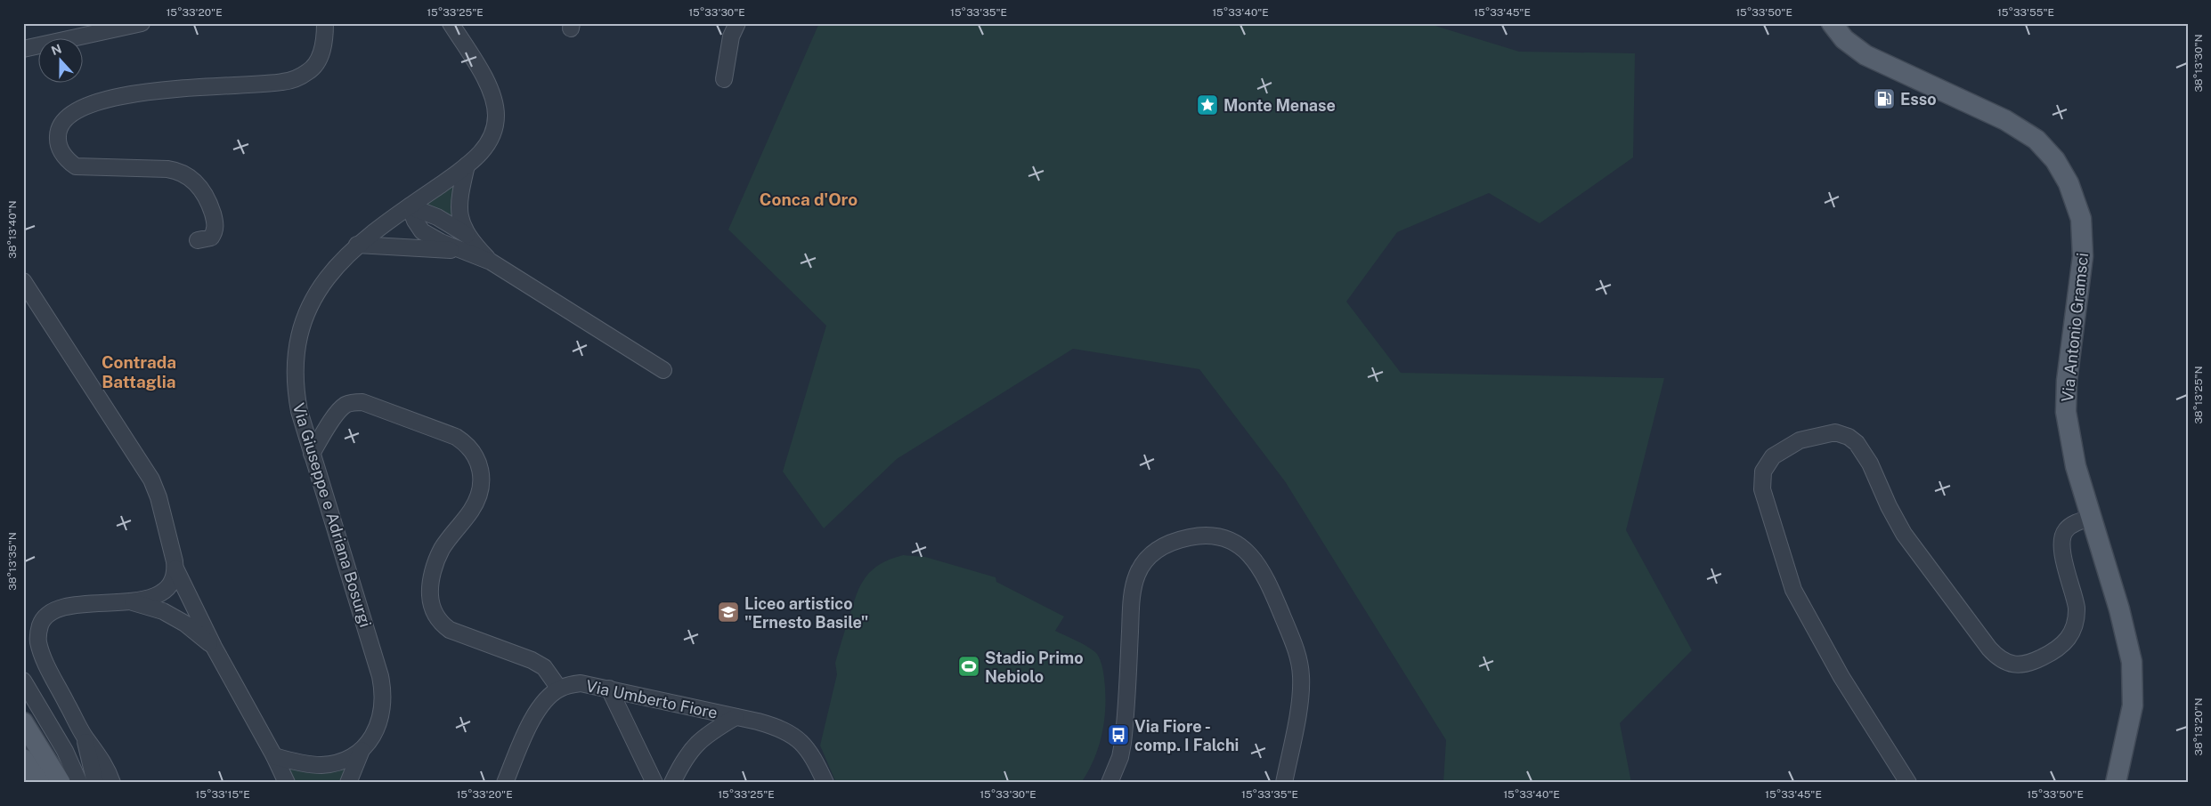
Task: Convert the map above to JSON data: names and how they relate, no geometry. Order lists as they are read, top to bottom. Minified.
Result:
{"streets":{"main road":["Via Antonio Gramsci"],"street":["Via Giuseppe e Adriana Bosurgi","Via Umberto Fiore"]},"districts":["Conca d'Oro","Contrada Battaglia"],"places":{"fuel station":["Esso"],"place":["Monte Menase"],"school or university":["Liceo artistico \"Ernesto Basile\""],"sports":["Stadio Primo Nebiolo"],"bus stop":["Via Fiore - comp. I Falchi"]},"north":"top","coordinates":["15°33'20\"E","15°33'25\"E","15°33'30\"E","15°33'35\"E","15°33'40\"E","15°33'45\"E","15°33'50\"E","15°33'55\"E","38°13'30\"N","38°13'40\"N","38°13'25\"N","38°13'35\"N","38°13'20\"N","15°33'15\"E"]}
